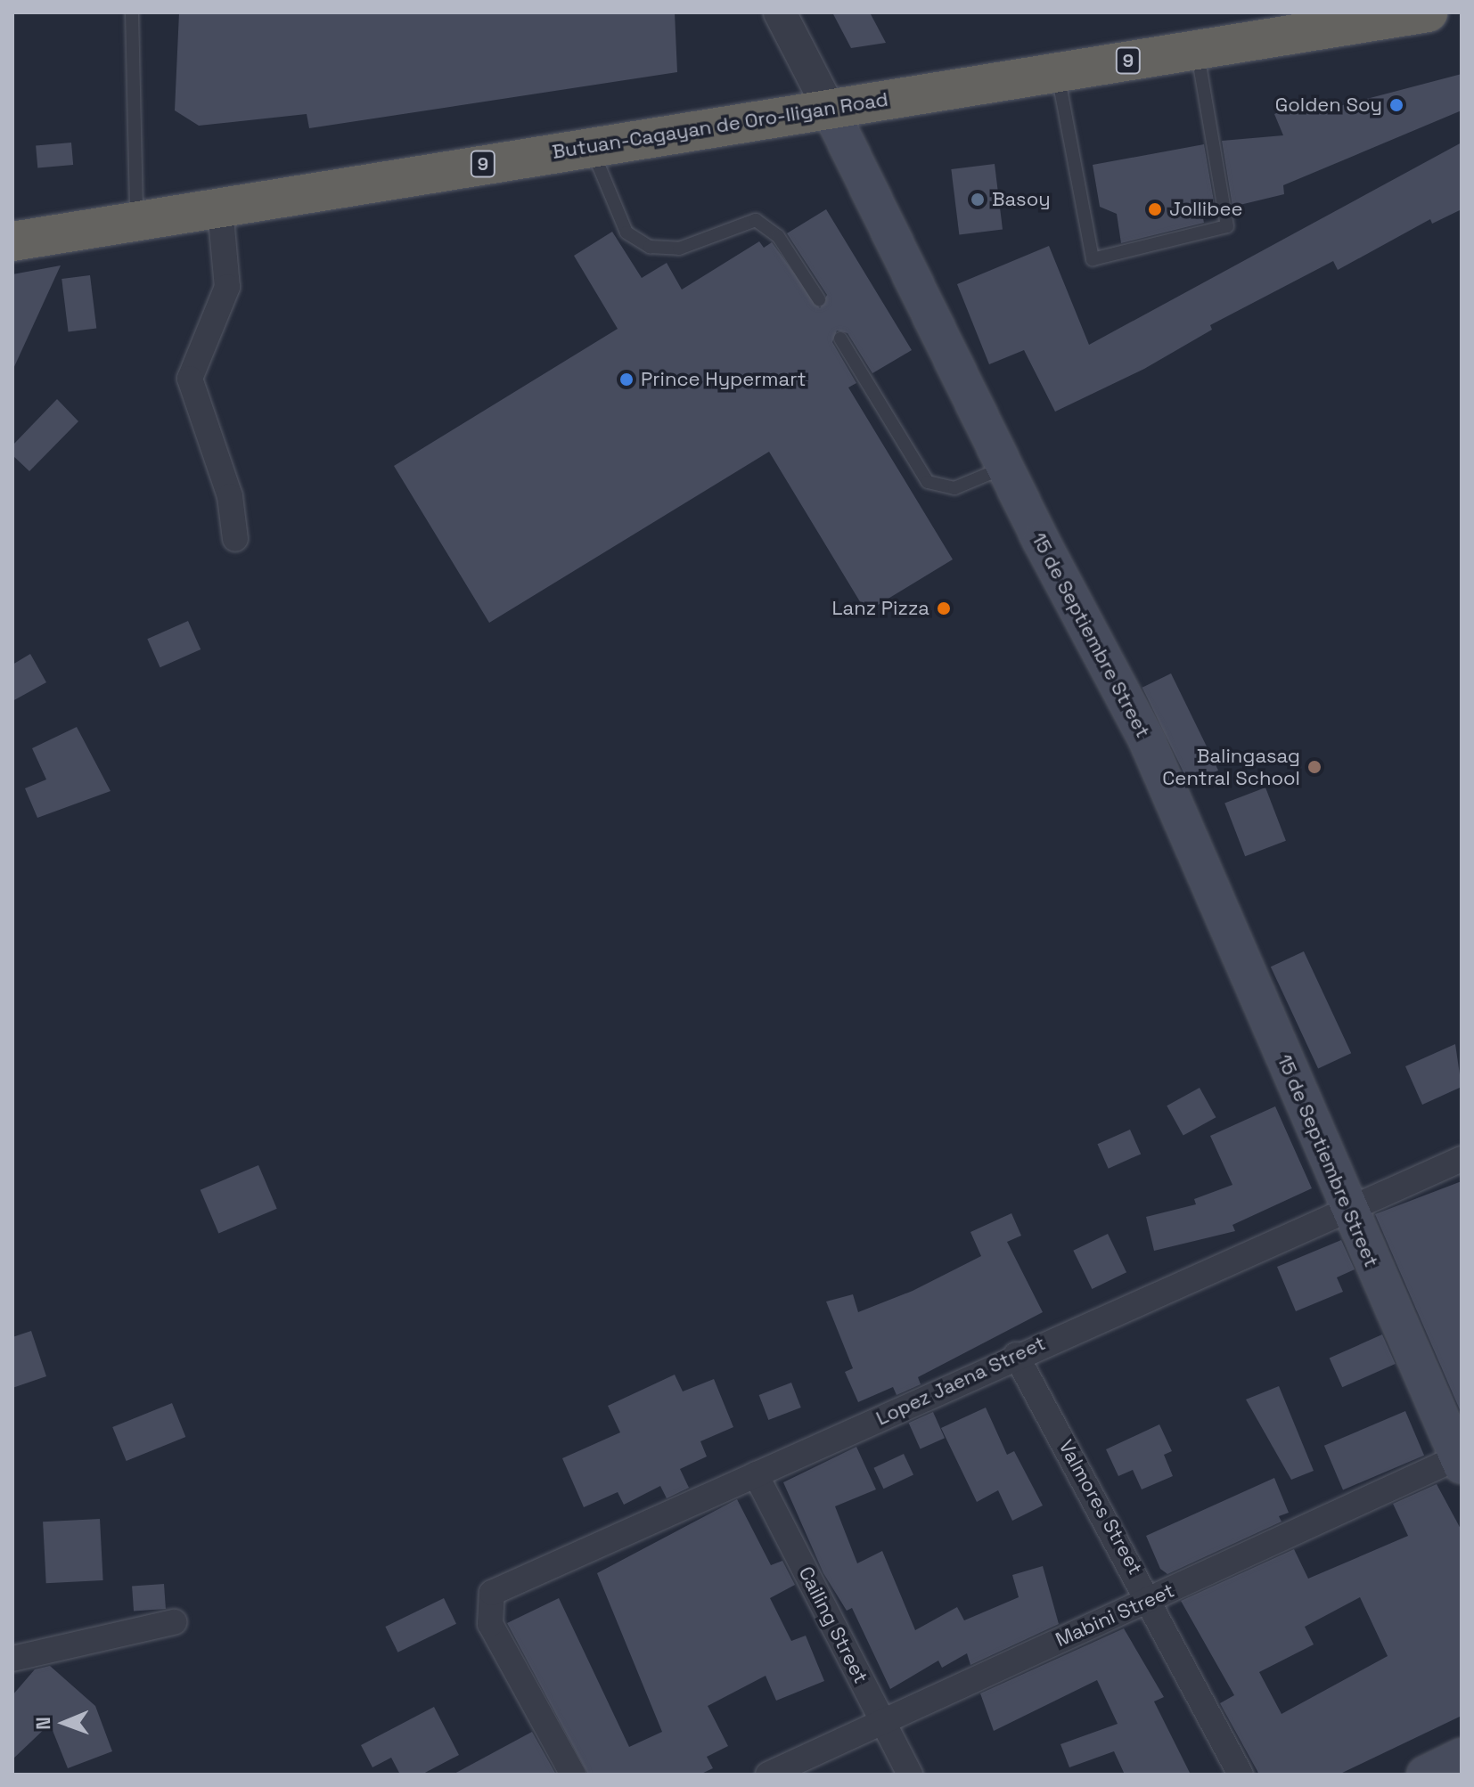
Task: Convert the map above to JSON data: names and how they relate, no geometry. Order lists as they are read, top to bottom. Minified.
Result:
{"streets":{"highway":["9","Butuan-Cagayan de Oro-Iligan Road"],"main road":["15 de Septiembre Street"],"street":["Lopez Jaena Street","Valmores Street","Mabini Street","Cailing Street"]},"crossings":[["Butuan-Cagayan de Oro-Iligan Road","15 de Septiembre Street"],["15 de Septiembre Street","Lopez Jaena Street"],["15 de Septiembre Street","Mabini Street"],["Lopez Jaena Street","Valmores Street"],["Lopez Jaena Street","Cailing Street"],["Valmores Street","Mabini Street"],["Mabini Street","Cailing Street"]],"places":["Golden Soy","Basoy","Jollibee","Prince Hypermart","Lanz Pizza","Balingasag Central School"],"north":"left"}
